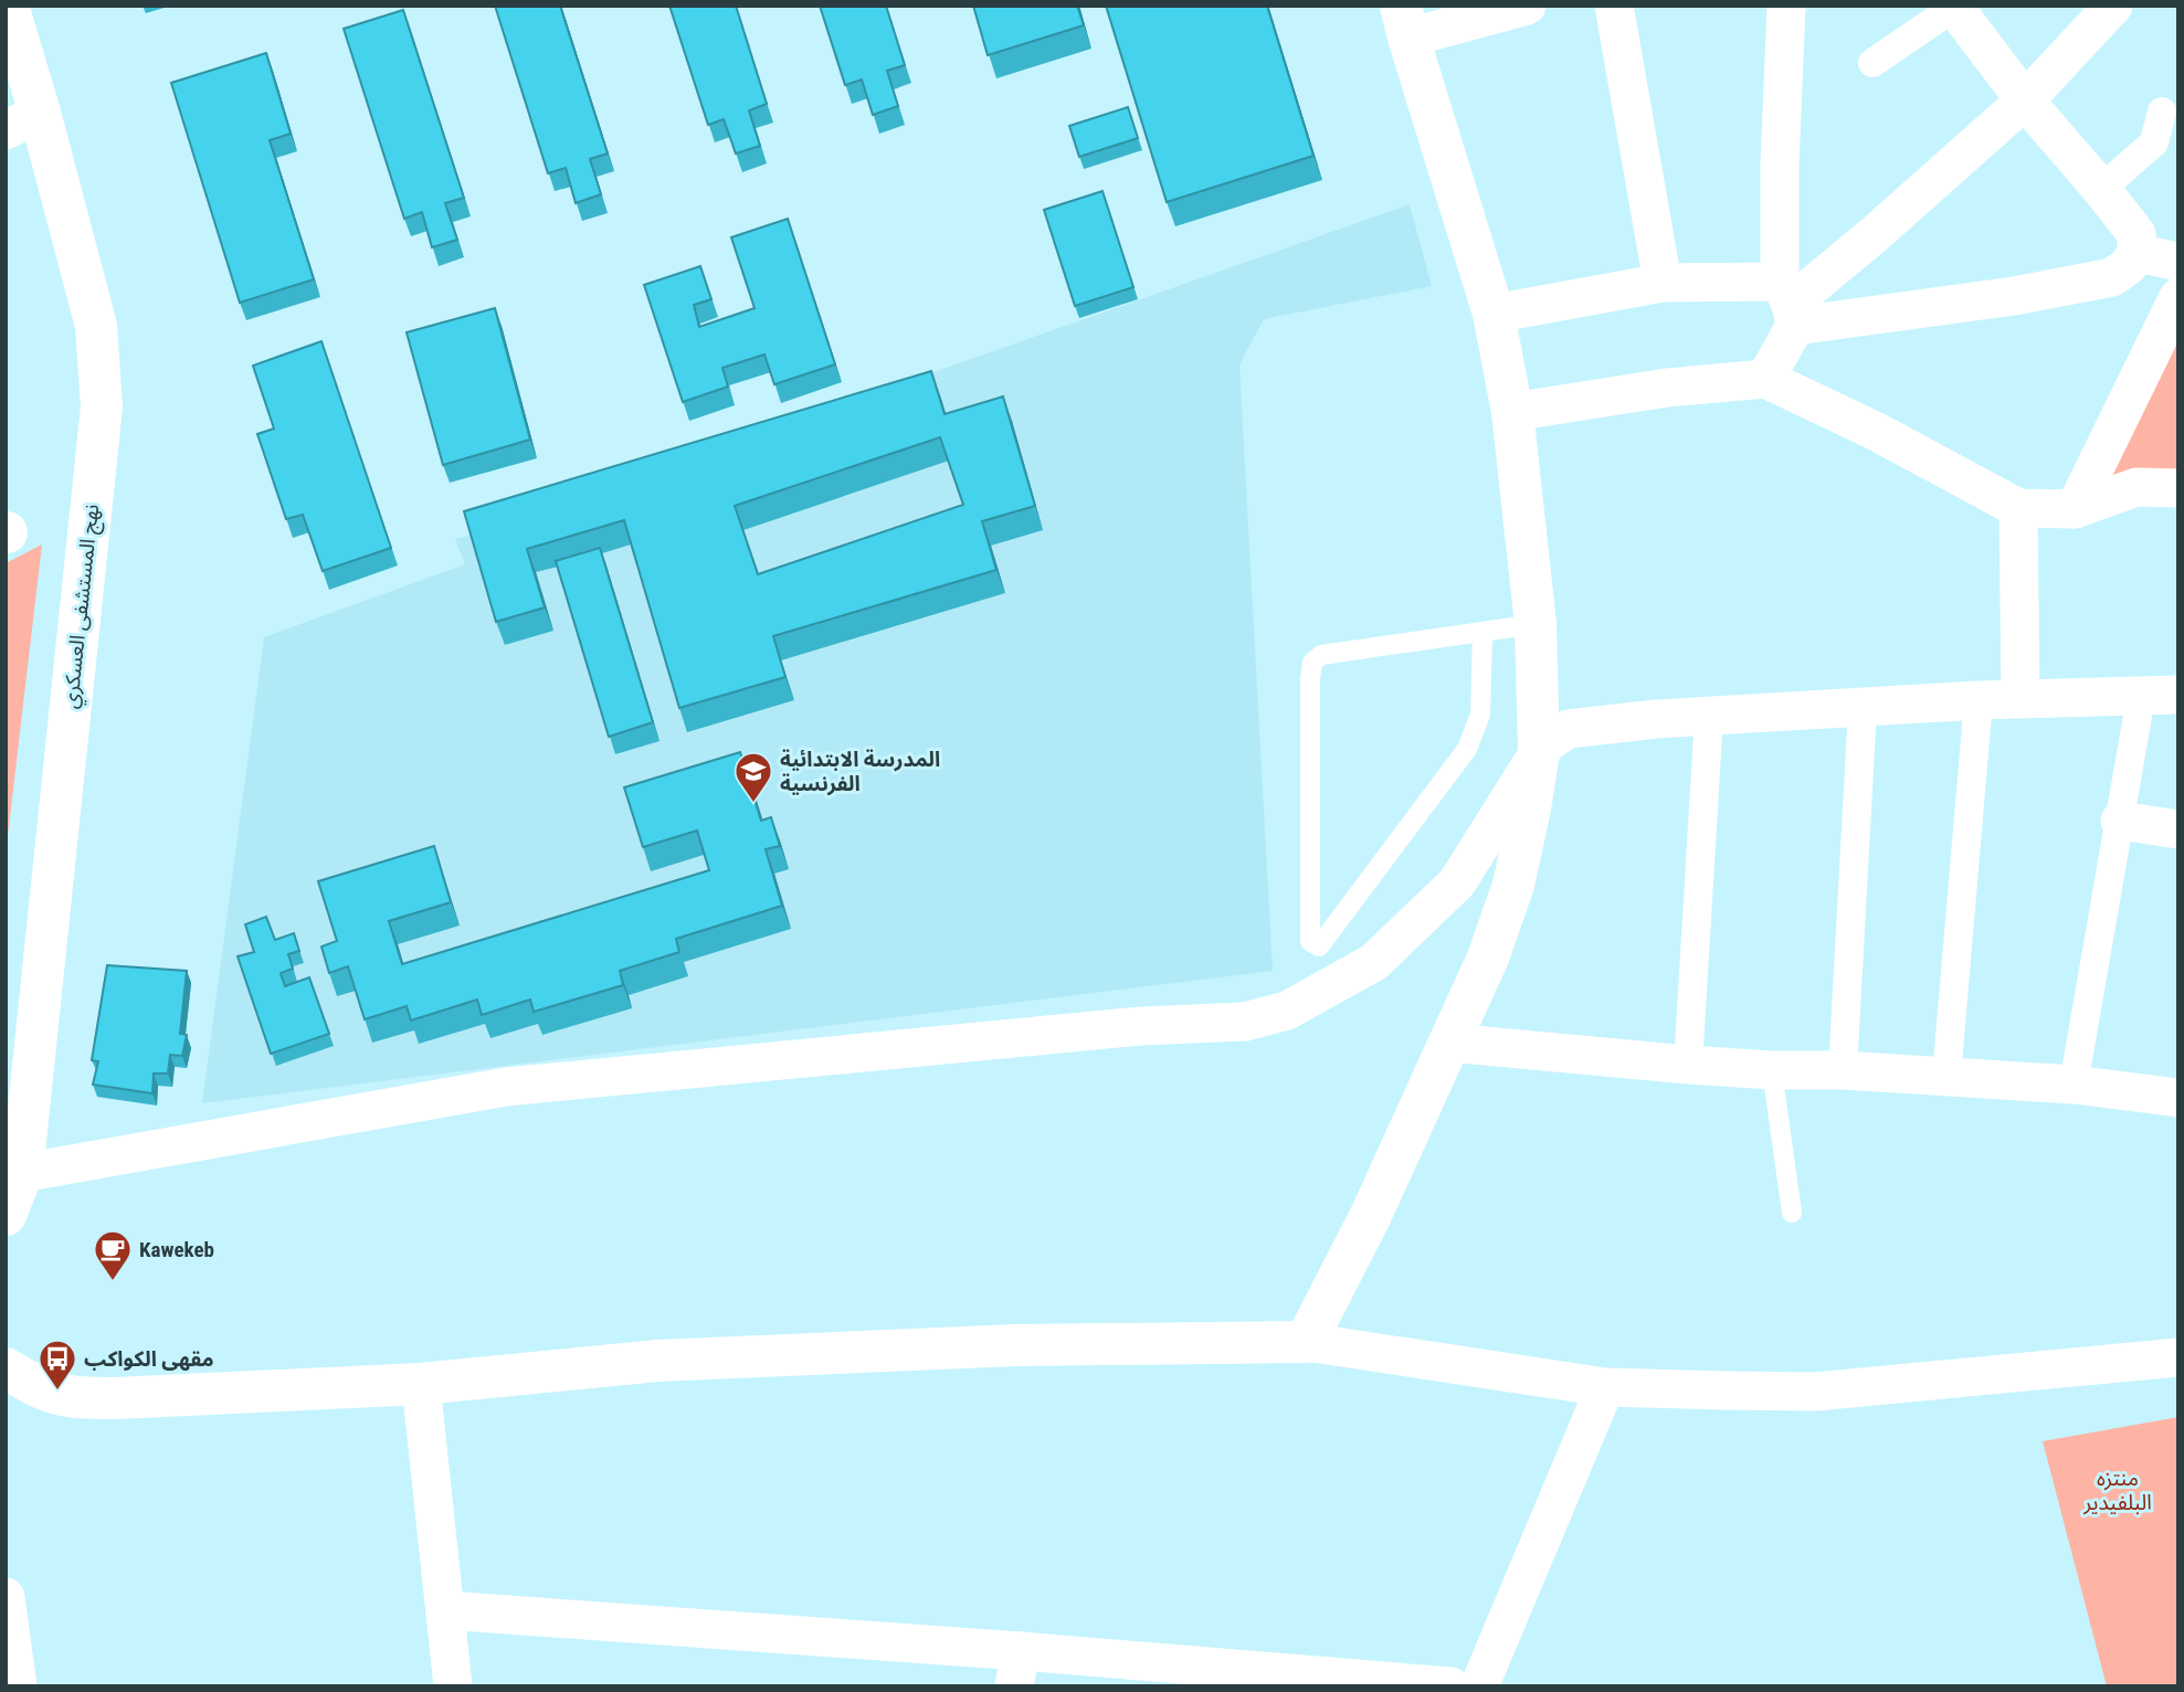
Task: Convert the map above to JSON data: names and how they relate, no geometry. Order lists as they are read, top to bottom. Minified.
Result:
{"streets":{"street":["نهج المستشفى العسكري"]},"parks":["منتزه البلفيدير"],"places":{"school or university":["المدرسة الابتدائية الفرنسية"],"cafe":["Kawekeb"],"bus stop":["مقهى الكواكب"]}}
